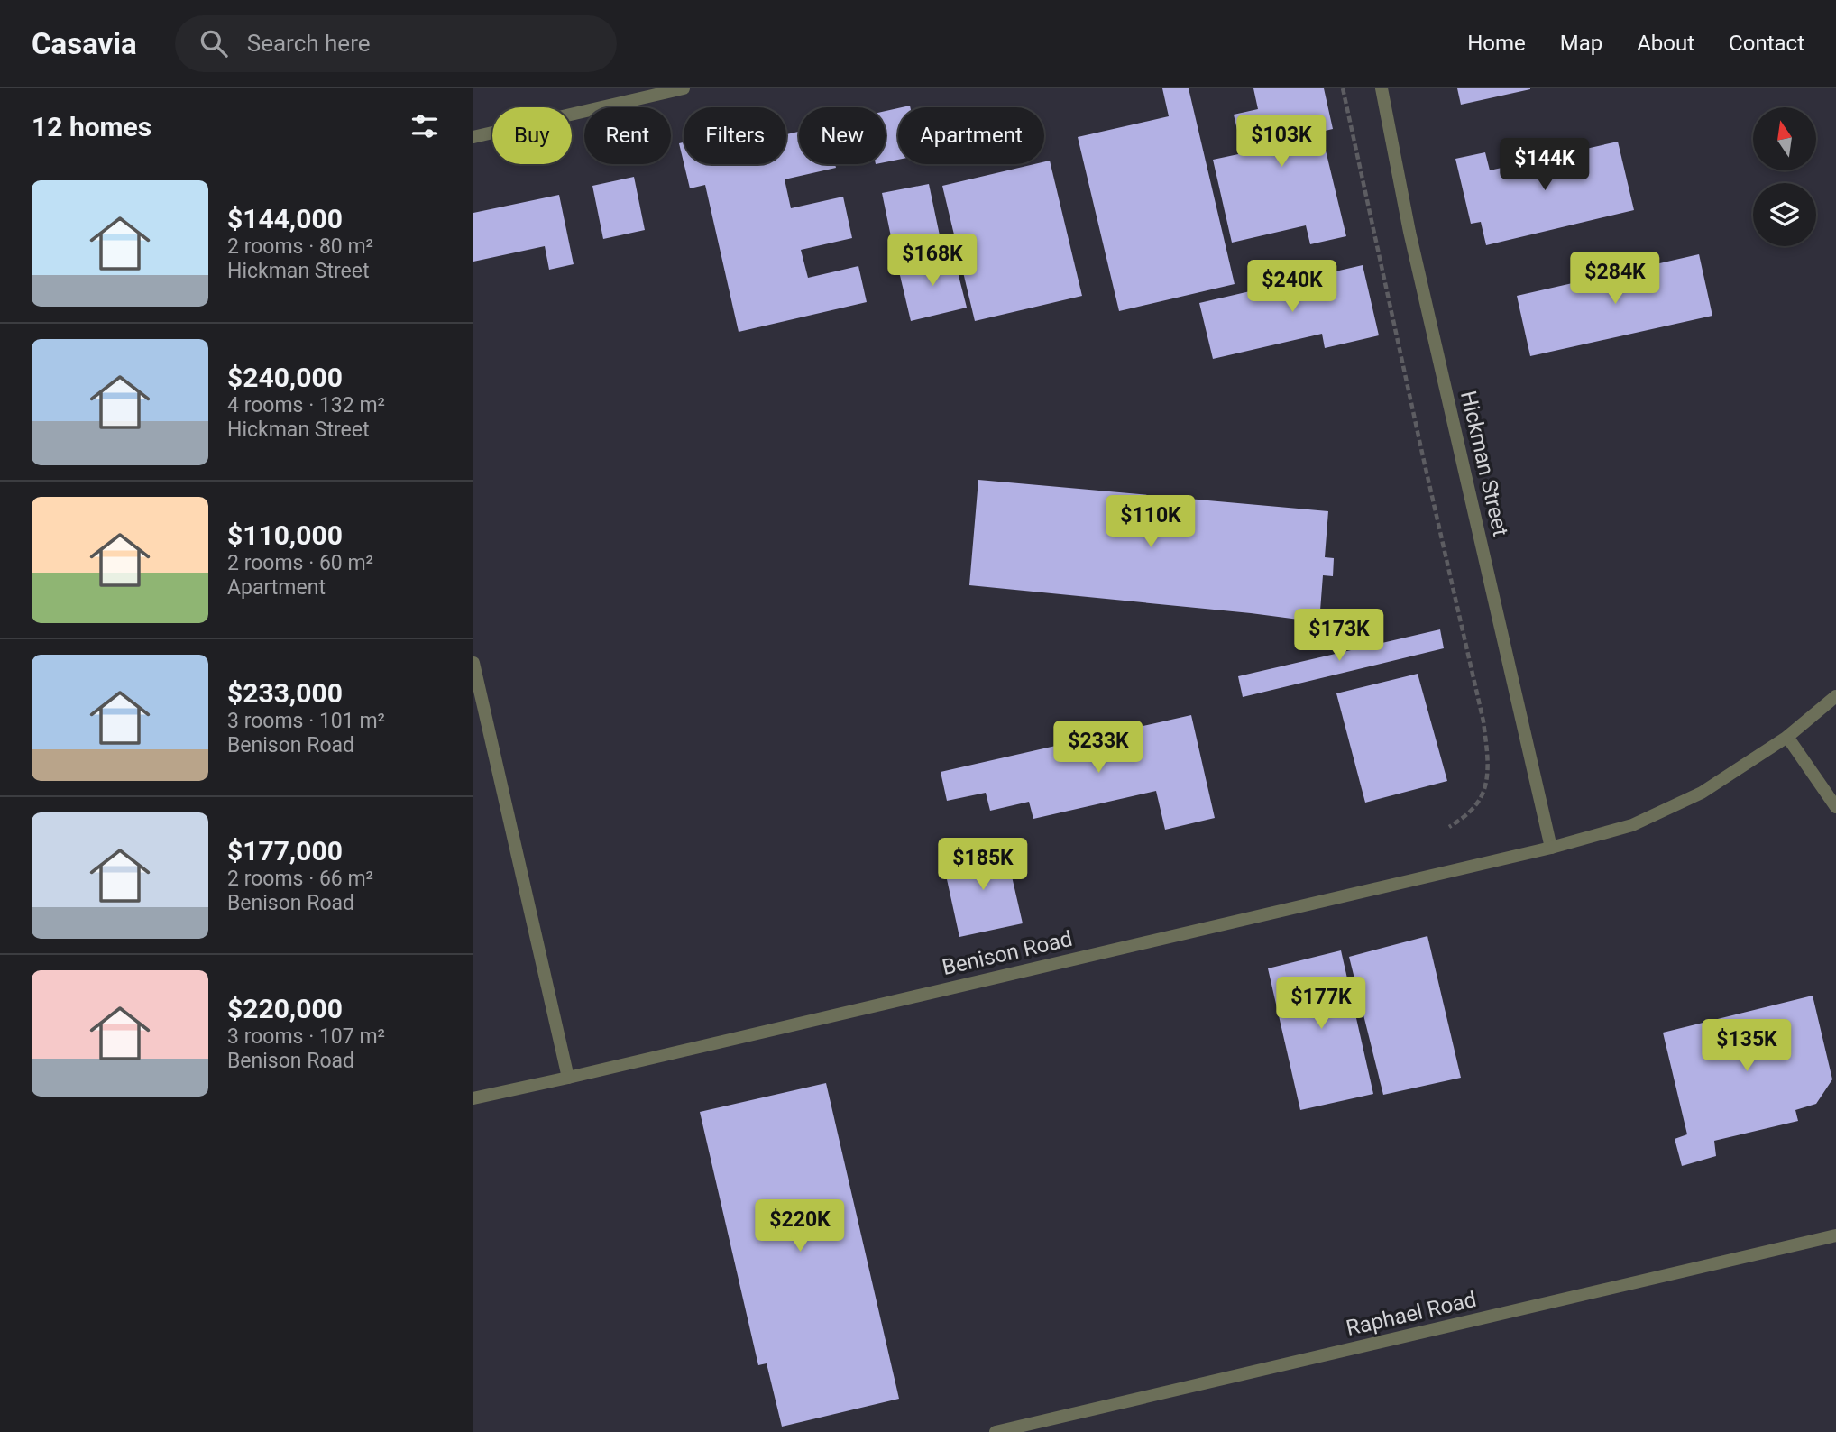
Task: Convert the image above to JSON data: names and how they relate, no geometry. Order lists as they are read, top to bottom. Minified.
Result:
{"streets":{"street":["Hickman Street","Benison Road","Raphael Road"]},"crossings":[["Hickman Street","Benison Road"]],"north":"top","page":{"header":"Casavia","search":"Search here","nav":["Home","Map","About","Contact"],"heading":"12 homes","chip":["Buy","Rent","Filters","New","Apartment"],"price":["$103K","$144K","$168K","$284K","$240K","$110K","$173K","$233K","$185K","$177K","$135K","$220K"],"list":[{"name":"$144,000","note":"2 rooms · 80 m² · Hickman Street"},{"name":"$240,000","note":"4 rooms · 132 m² · Hickman Street"},{"name":"$110,000","note":"2 rooms · 60 m² · Apartment"},{"name":"$233,000","note":"3 rooms · 101 m² · Benison Road"},{"name":"$177,000","note":"2 rooms · 66 m² · Benison Road"},{"name":"$220,000","note":"3 rooms · 107 m² · Benison Road"}]}}
